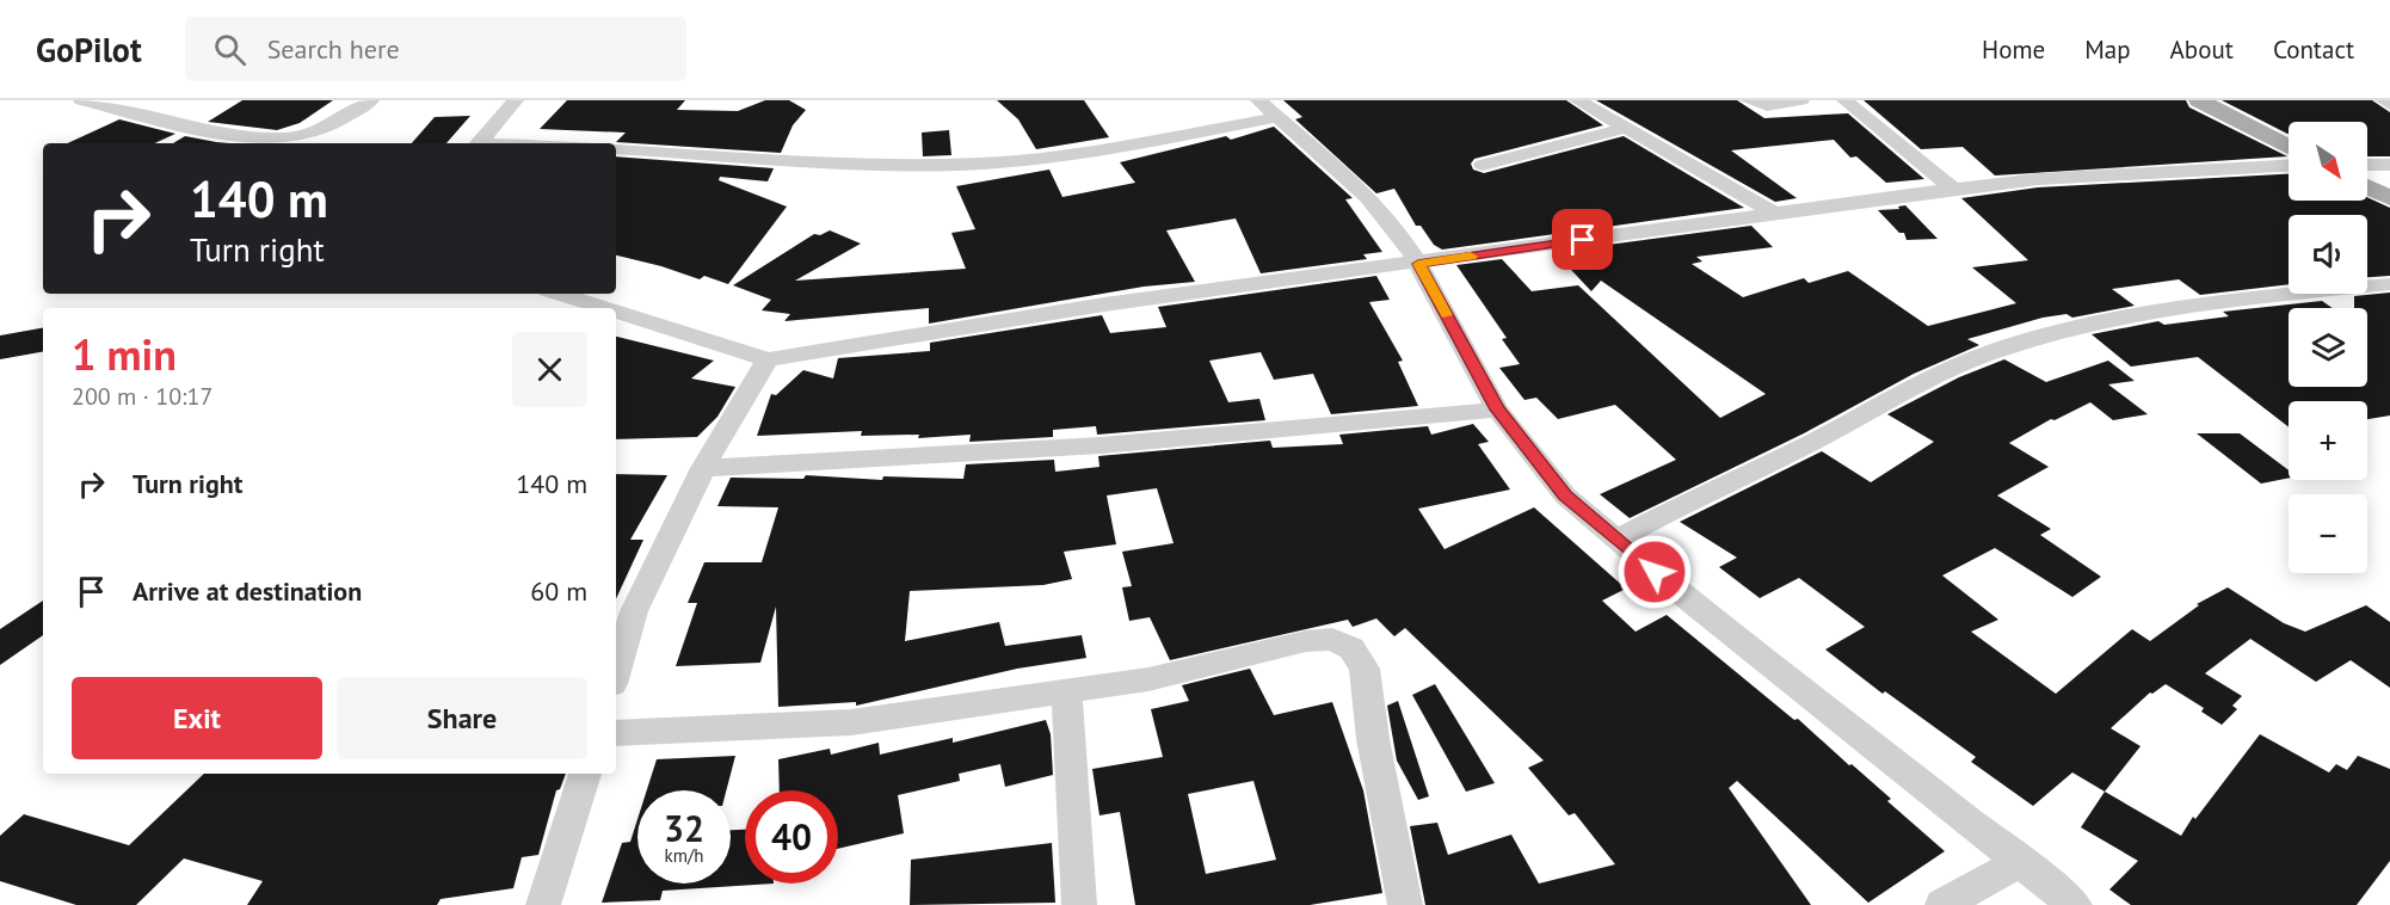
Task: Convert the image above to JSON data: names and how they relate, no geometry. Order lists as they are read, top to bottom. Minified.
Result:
{"north":"bottom right","page":{"header":"GoPilot","search":"Search here","nav":["Home","Map","About","Contact"],"map_buttons":["+","−"],"turn":["140 m","Turn right"],"heading":["1 min","200 m · 10:17"],"list":[{"name":"Turn right","value":"140 m"},{"name":"Arrive at destination","value":"60 m"}],"buttons":["Exit","Share"],"speed":"32 km/h","limit":"40"}}
